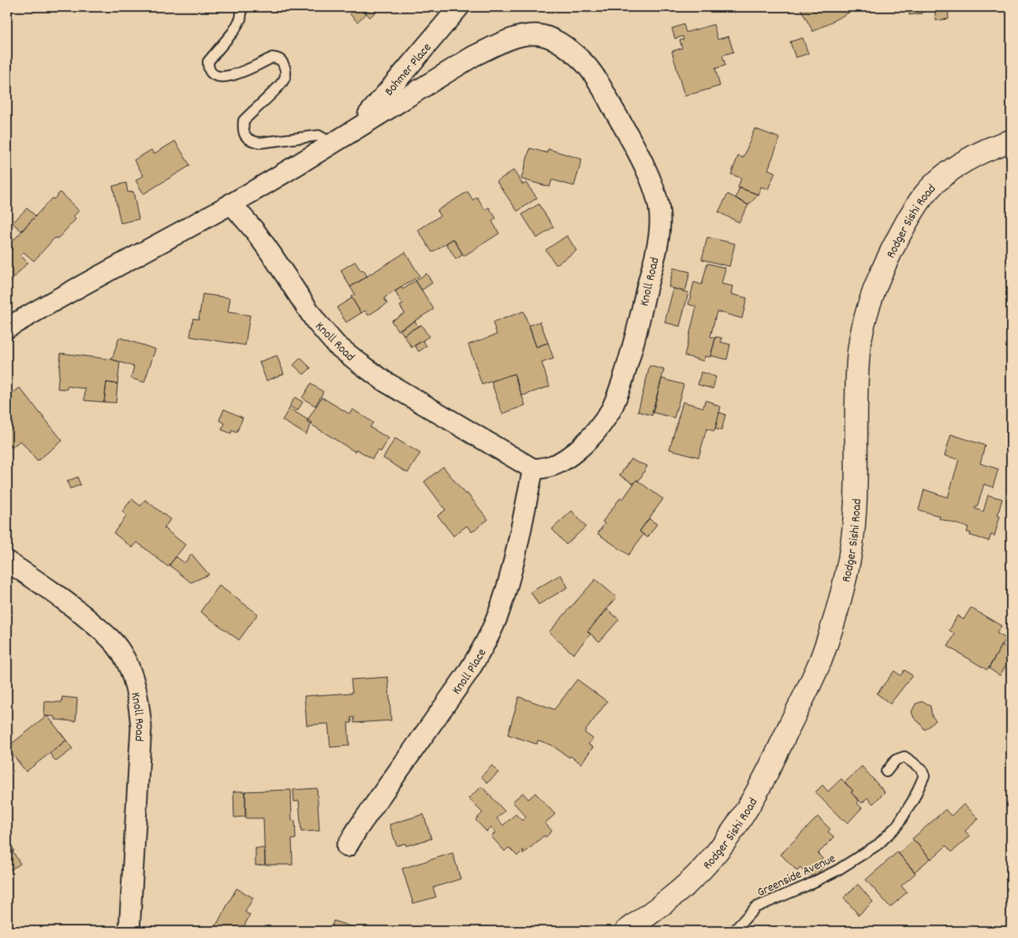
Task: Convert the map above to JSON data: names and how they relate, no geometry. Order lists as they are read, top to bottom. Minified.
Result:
{"streets":{"main road":["Rodger Sishi Road"],"street":["Bohmer Place","Knoll Road","Knoll Place"],"lane":["Greenside Avenue"]},"crossings":[["Bohmer Place","Knoll Road"],["Knoll Road","Knoll Place"]]}
